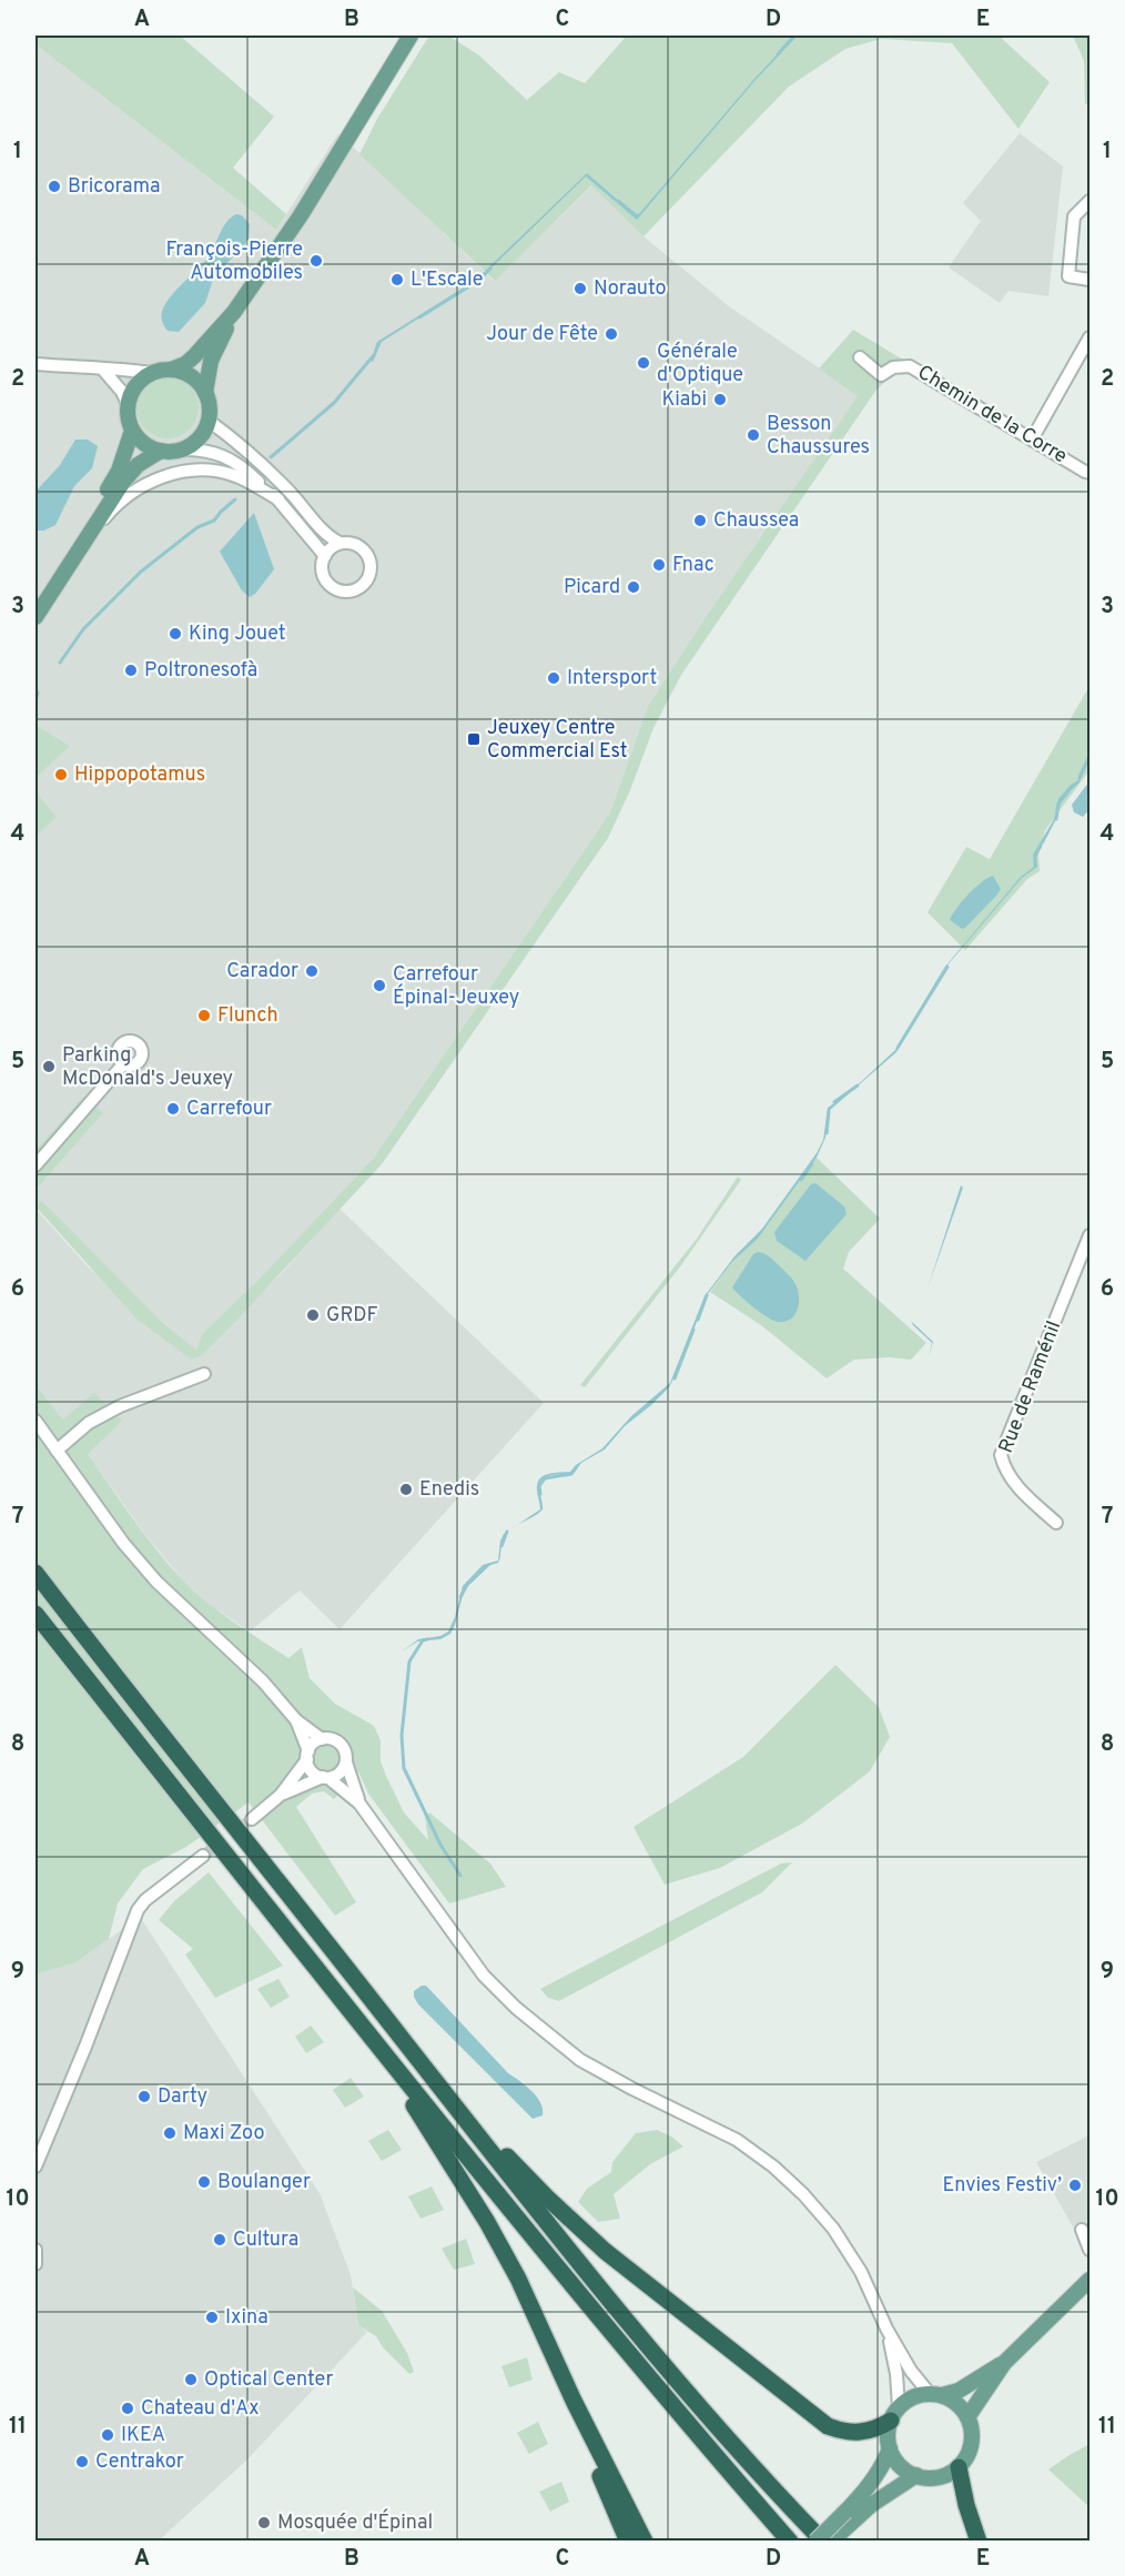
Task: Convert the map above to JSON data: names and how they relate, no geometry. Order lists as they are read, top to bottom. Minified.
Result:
{"streets":{"street":["Chemin de la Corre","Rue de Raménil"]},"places":{"other":["Bricorama","François-Pierre Automobiles","L'Escale","Norauto","Jour de Fête","Générale d'Optique","Kiabi","Besson Chaussures","Chaussea","Fnac","Picard","King Jouet","Poltronesofà","Intersport","Hippopotamus","Carador","Carrefour Épinal-Jeuxey","Flunch","Parking McDonald's Jeuxey","Carrefour","GRDF","Enedis","Darty","Maxi Zoo","Boulanger","Envies Festiv’","Cultura","Ixina","Optical Center","Chateau d'Ax","IKEA","Centrakor","Mosquée d'Épinal"],"transit":["Jeuxey Centre Commercial Est"]},"grid":{"columns":["A","B","C","D","E"],"rows":["1","2","3","4","5","6","7","8","9","10","11"]}}
